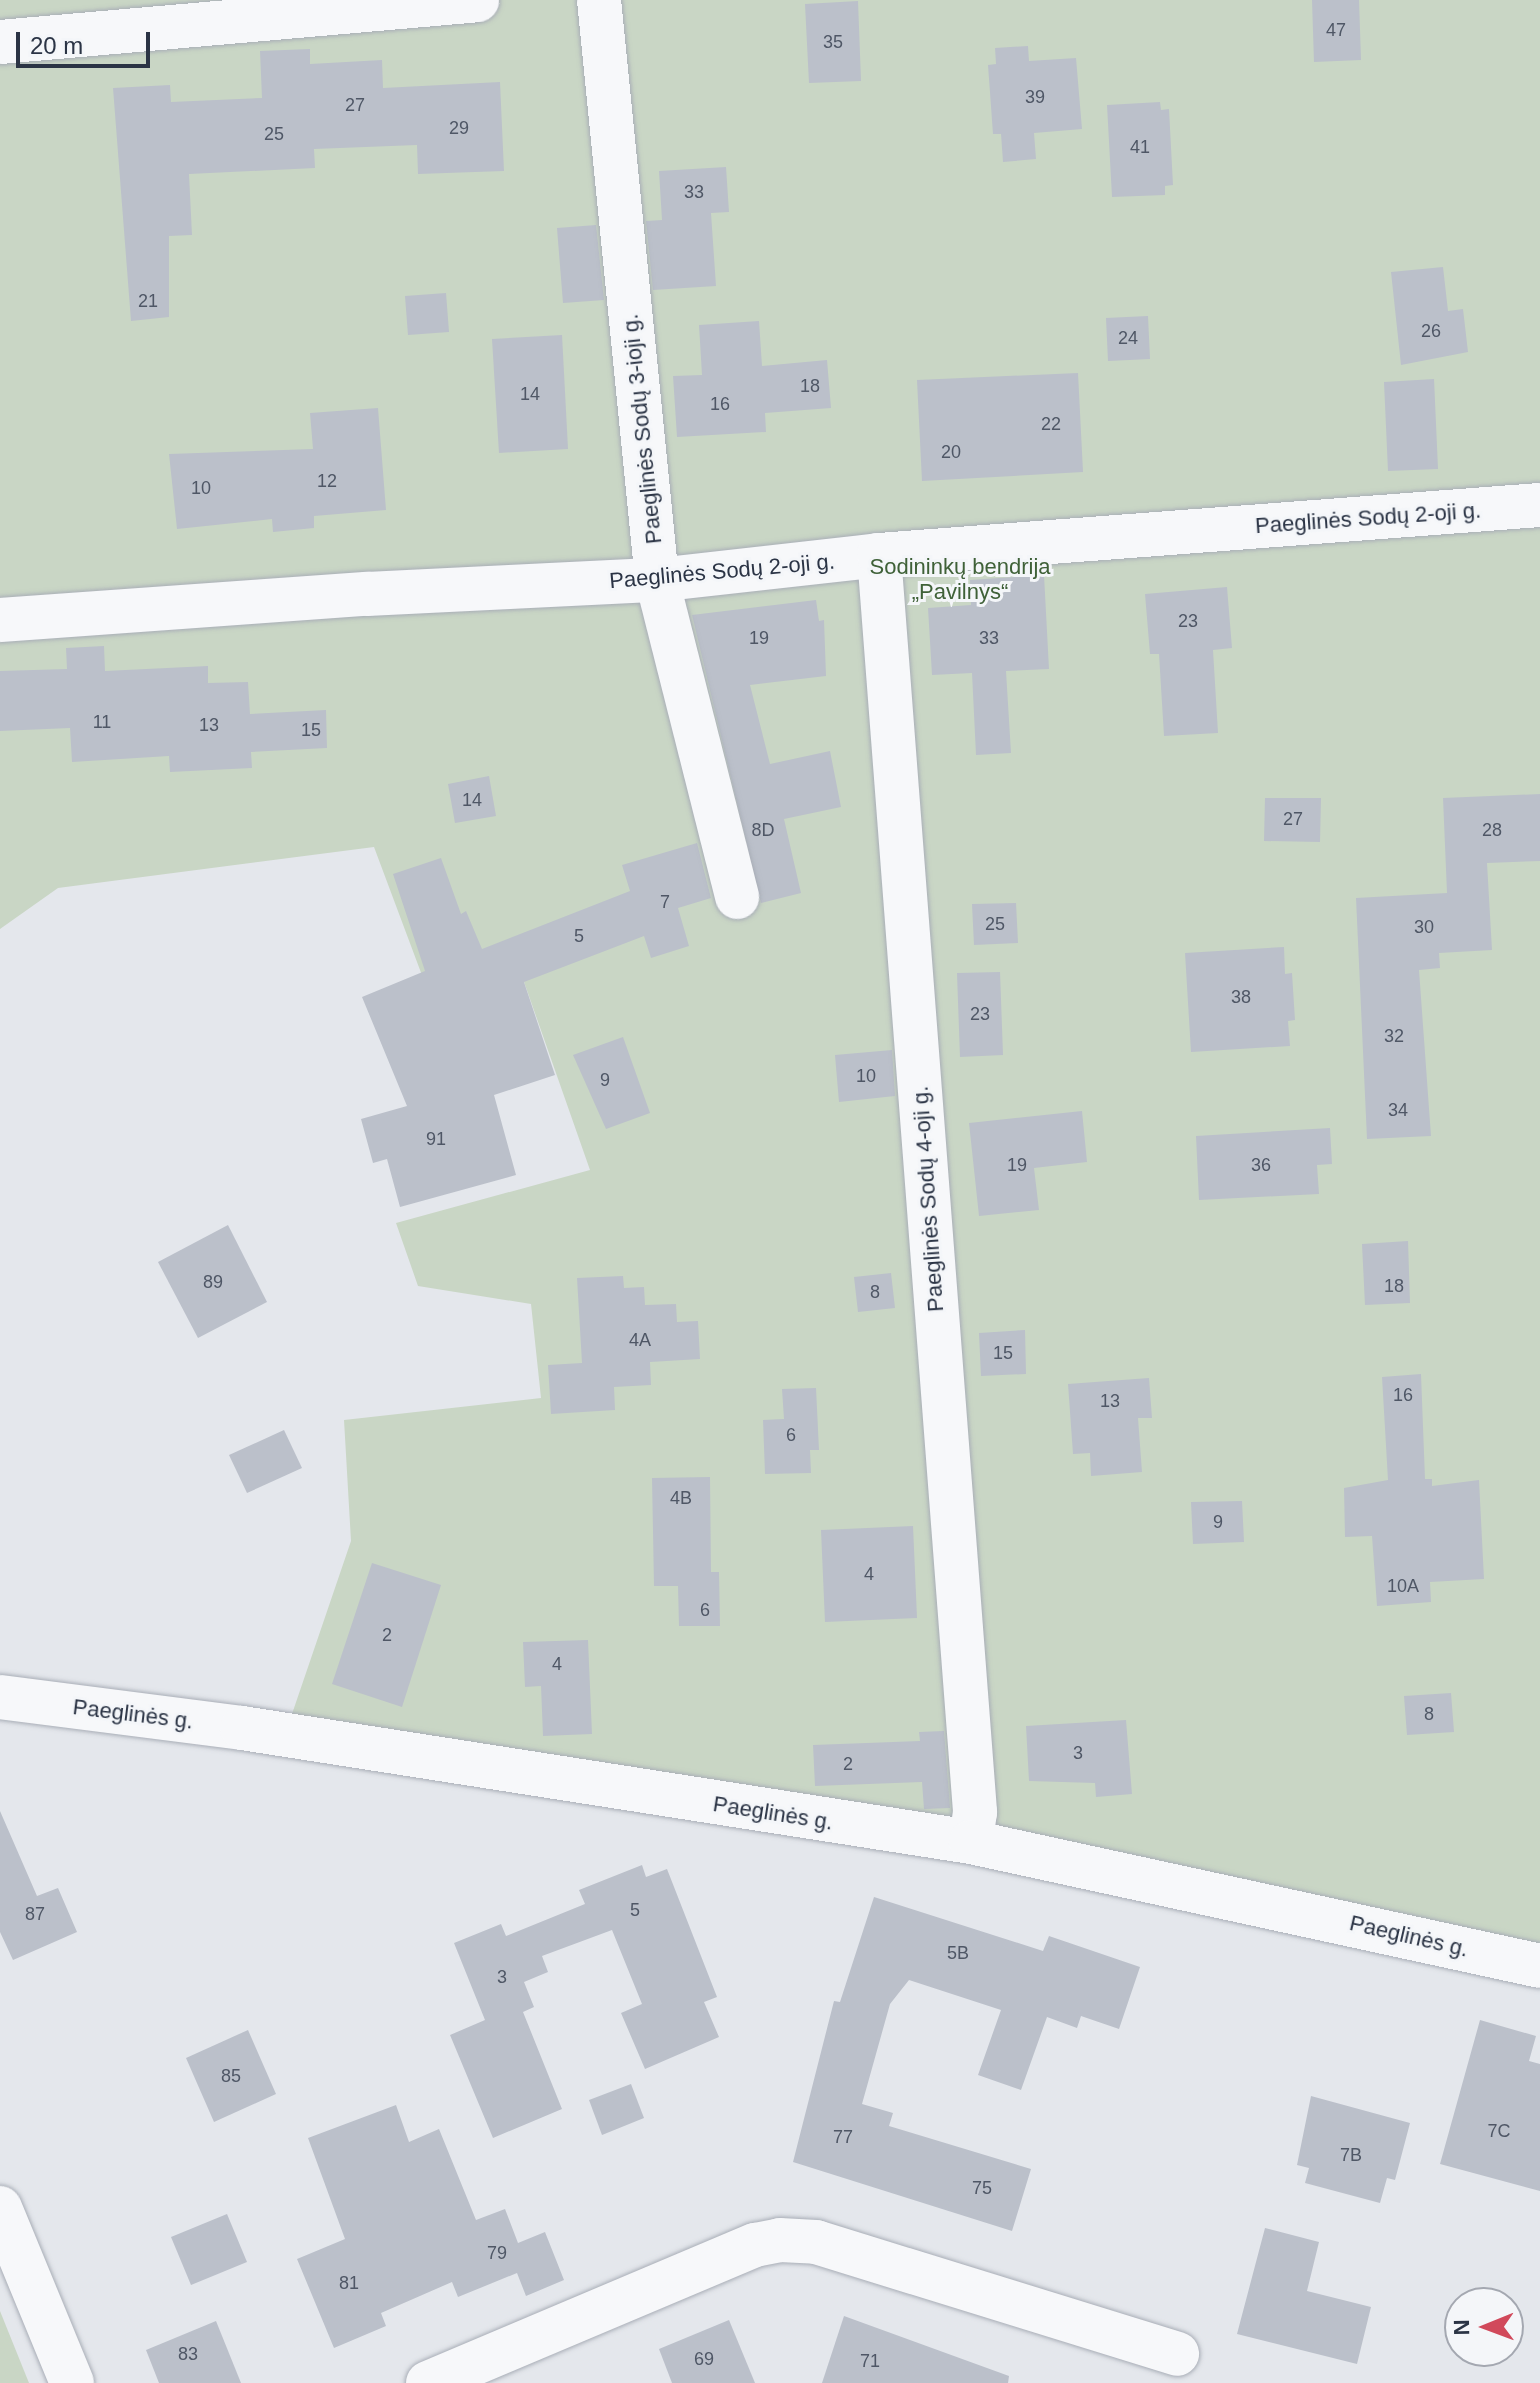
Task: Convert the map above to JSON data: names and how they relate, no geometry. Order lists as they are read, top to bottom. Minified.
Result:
{"streets":{"street":["Paeglinės Sodų 3-ioji g.","Paeglinės Sodų 2-oji g.","Paeglinės Sodų 4-oji g.","Paeglinės g."]},"crossings":[["Paeglinės Sodų 3-ioji g.","Paeglinės Sodų 2-oji g."],["Paeglinės Sodų 2-oji g.","Paeglinės Sodų 4-oji g."],["Paeglinės Sodų 4-oji g.","Paeglinės g."]],"parks":["Sodininkų bendrija „Pavilnys“"],"house_numbers":["47","35","39","27","29","25","41","33","21","26","24","18","14","16","22","20","12","10","23","19","33","11","13","15","14","27","8D","28","7","25","30","5","38","23","32","10","9","34","91","19","36","89","18","8","4A","15","16","13","6","4B","9","4","10A","6","2","4","8","3","2","5","87","5B","3","85","7C","77","7B","75","79","81","83","69","71"],"scale_bar":"20 m","north":"left"}
